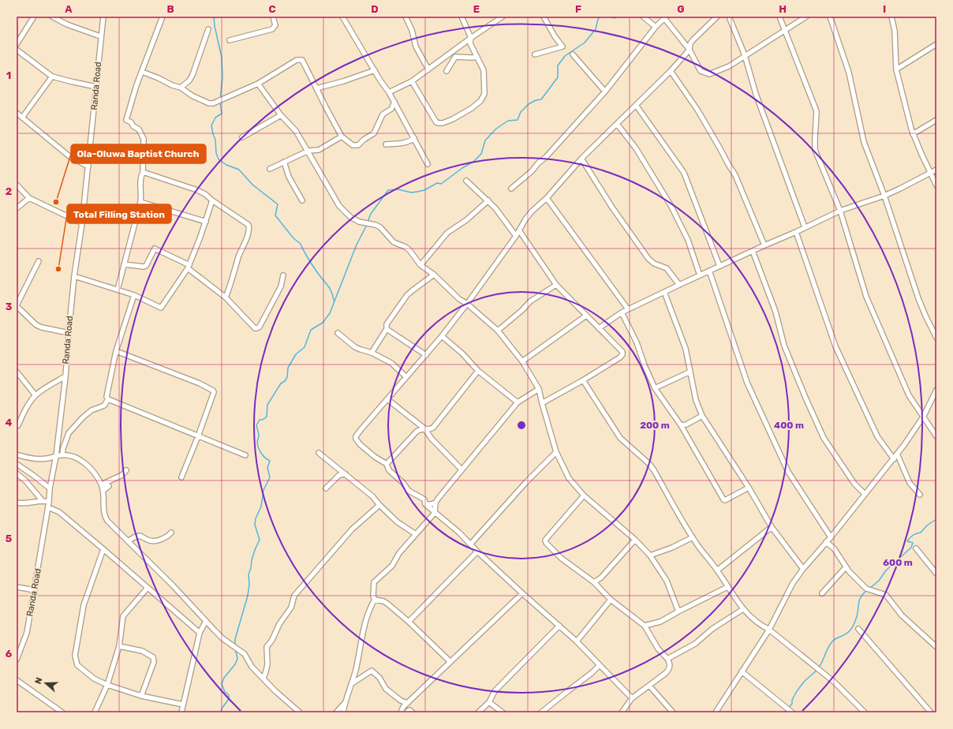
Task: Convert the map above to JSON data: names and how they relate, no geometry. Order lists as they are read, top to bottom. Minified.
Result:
{"streets":{"street":["Randa Road"]},"places":["Ola-Oluwa Baptist Church","Total Filling Station"],"north":"left","grid":{"columns":["A","B","C","D","E","F","G","H","I"],"rows":["1","2","3","4","5","6"]},"rings":["200 m","400 m","600 m"]}
